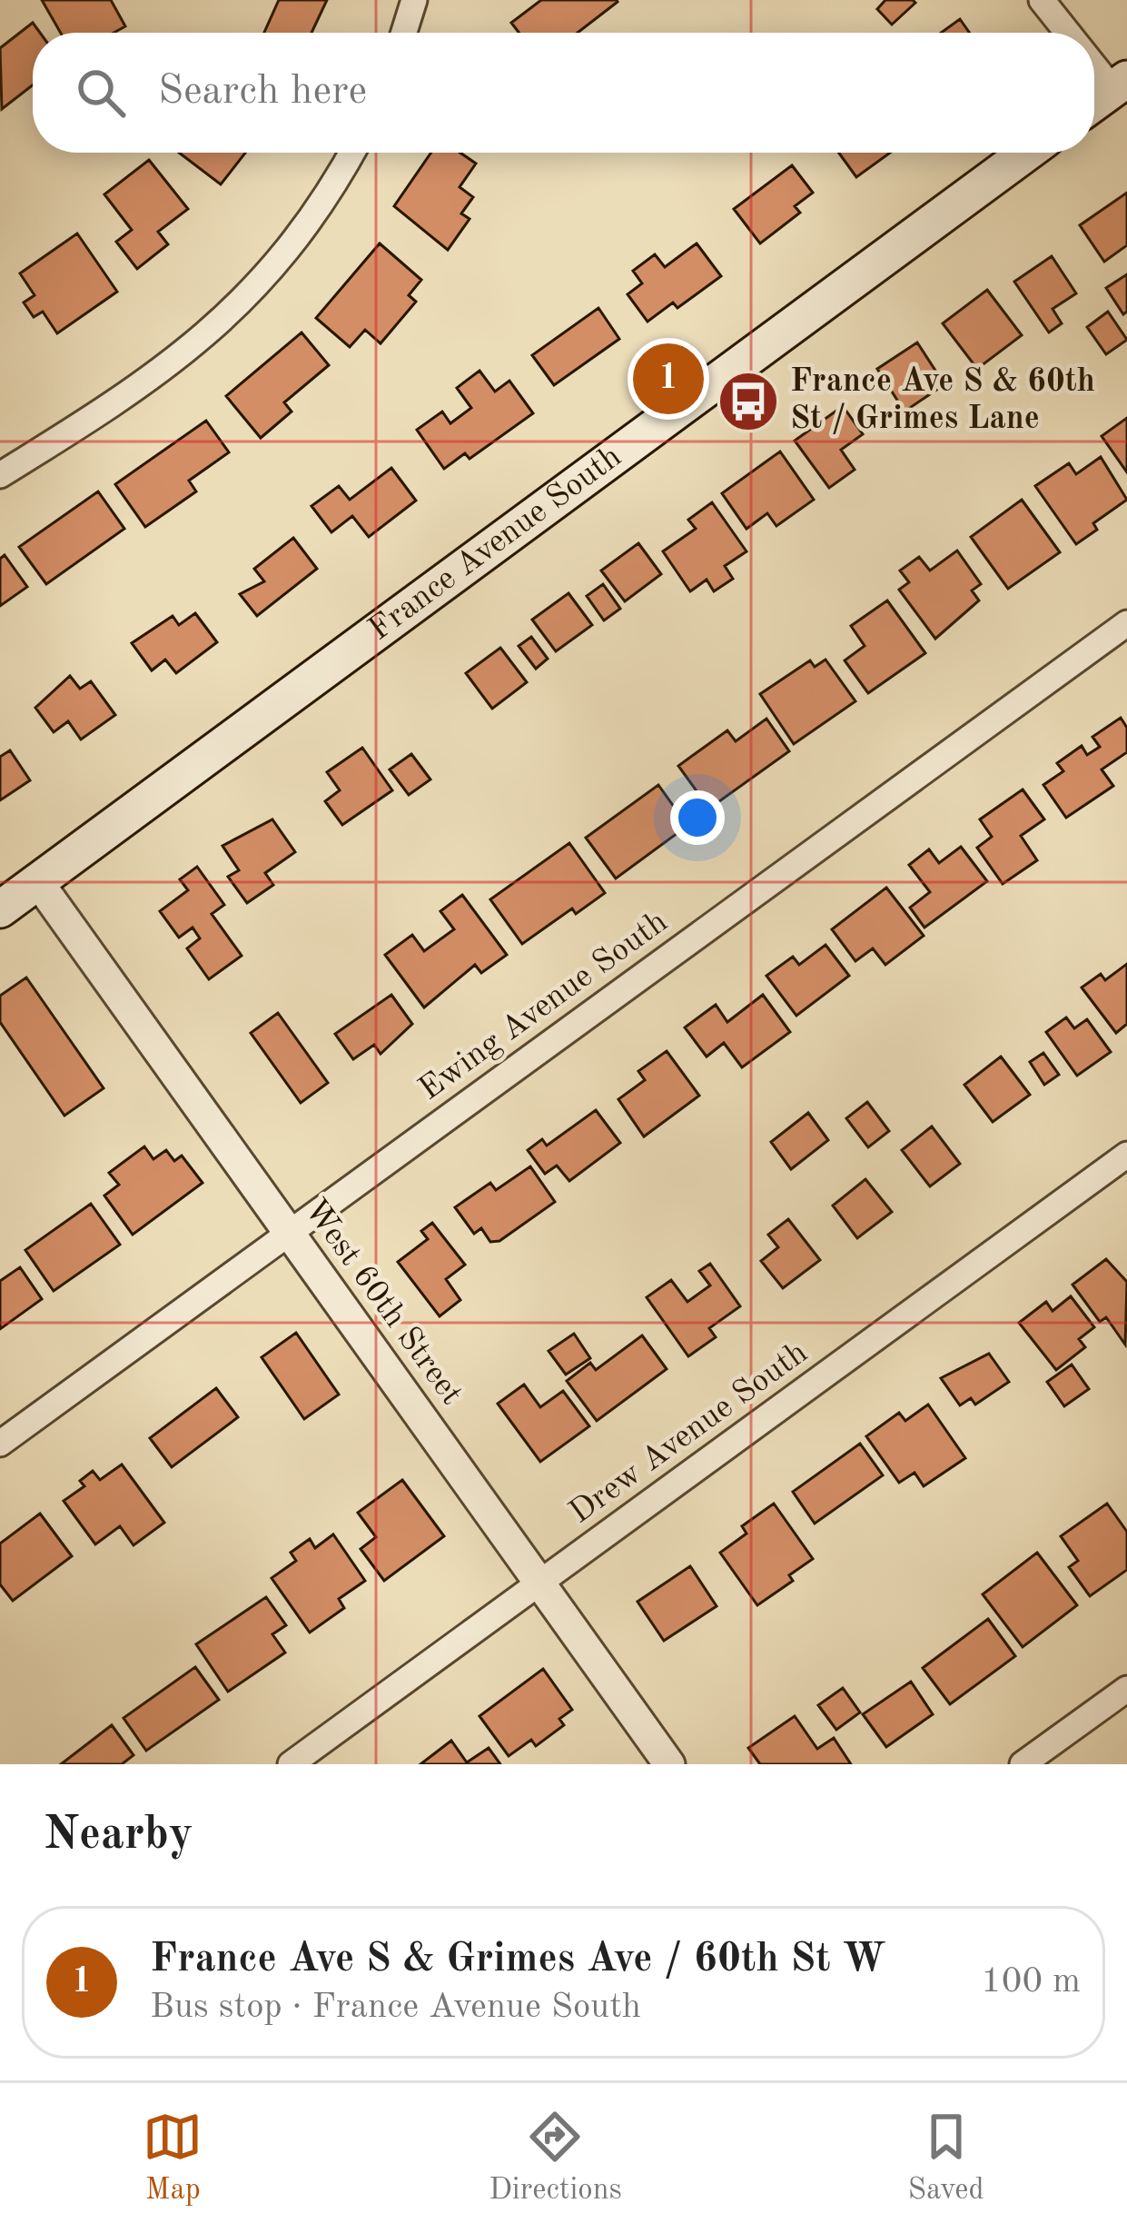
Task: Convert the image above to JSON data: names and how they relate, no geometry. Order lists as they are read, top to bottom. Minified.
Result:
{"streets":{"main road":["France Avenue South"],"street":["Ewing Avenue South","West 60th Street","Drew Avenue South"]},"crossings":[["France Avenue South","West 60th Street"],["Ewing Avenue South","West 60th Street"],["West 60th Street","Drew Avenue South"]],"places":{"bus stop":["France Ave S & 60th St / Grimes Lane"]},"page":{"search":"Search here","pins":"1","heading":"Nearby","list":[{"mark":"1","name":"France Ave S & Grimes Ave / 60th St W","note":"Bus stop · France Avenue South","value":"100 m"}],"nav":["Map","Directions","Saved"]}}
